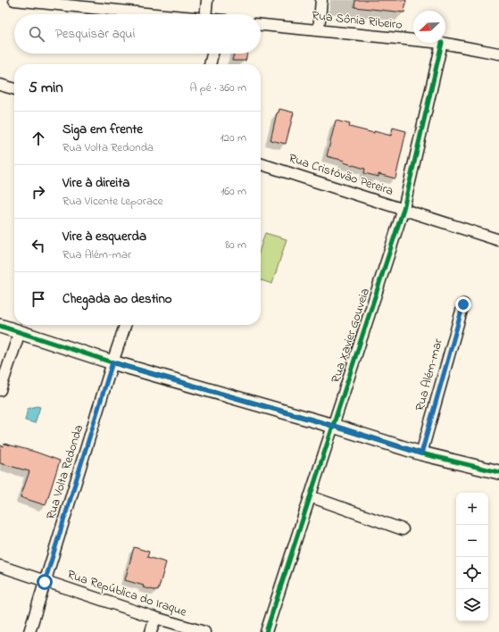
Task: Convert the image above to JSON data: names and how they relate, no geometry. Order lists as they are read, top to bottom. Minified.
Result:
{"streets":{"street":["Rua Sônia Ribeiro","Rua Cristóvão Pereira","Rua Xavier Gouveia","Rua Além-mar","Rua Volta Redonda","Rua República do Iraque"]},"crossings":[["Rua Sônia Ribeiro","Rua Xavier Gouveia"],["Rua Cristóvão Pereira","Rua Xavier Gouveia"],["Rua Volta Redonda","Rua República do Iraque"]],"north":"bottom left","page":{"search":"Pesquisar aqui","heading":["5 min","A pé · 360 m"],"list":[["Siga em frente","Rua Volta Redonda","120 m"],["Vire à direita","Rua Vicente Leporace","160 m"],["Vire à esquerda","Rua Além-mar","80 m"],"Chegada ao destino"],"map_buttons":["+","−"]}}
